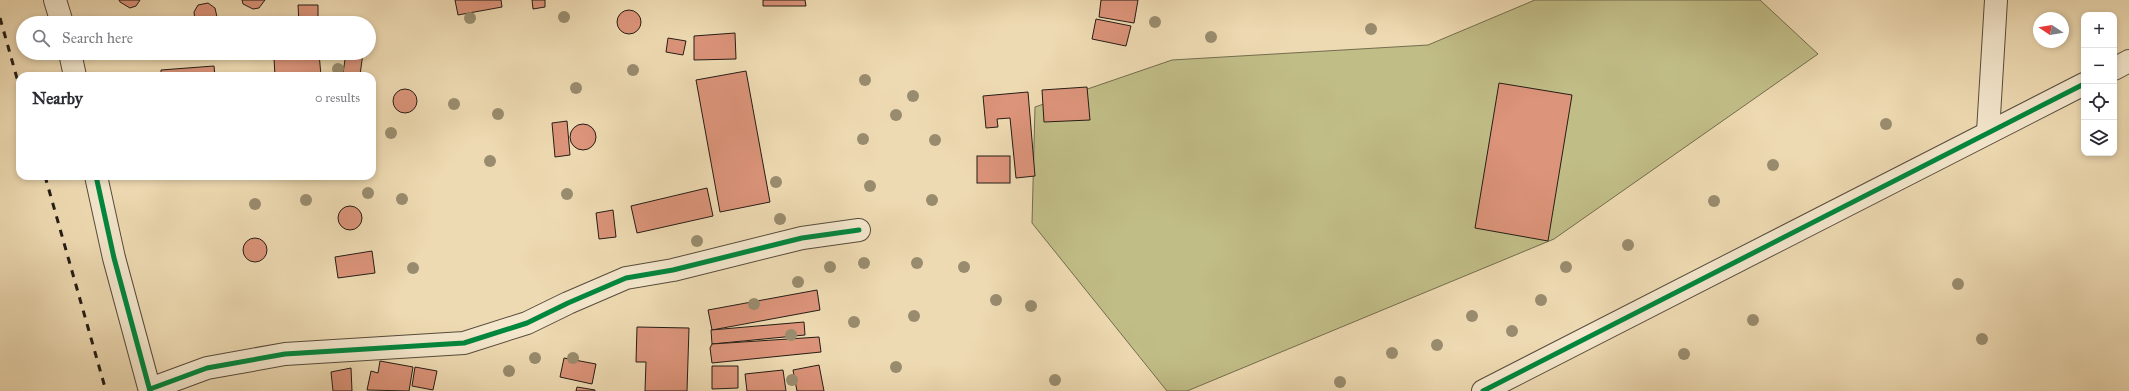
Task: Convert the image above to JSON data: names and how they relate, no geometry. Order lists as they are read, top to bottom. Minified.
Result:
{"north":"left","page":{"map_buttons":["+","−"],"search":"Search here","heading":["Nearby","0 results"]}}
